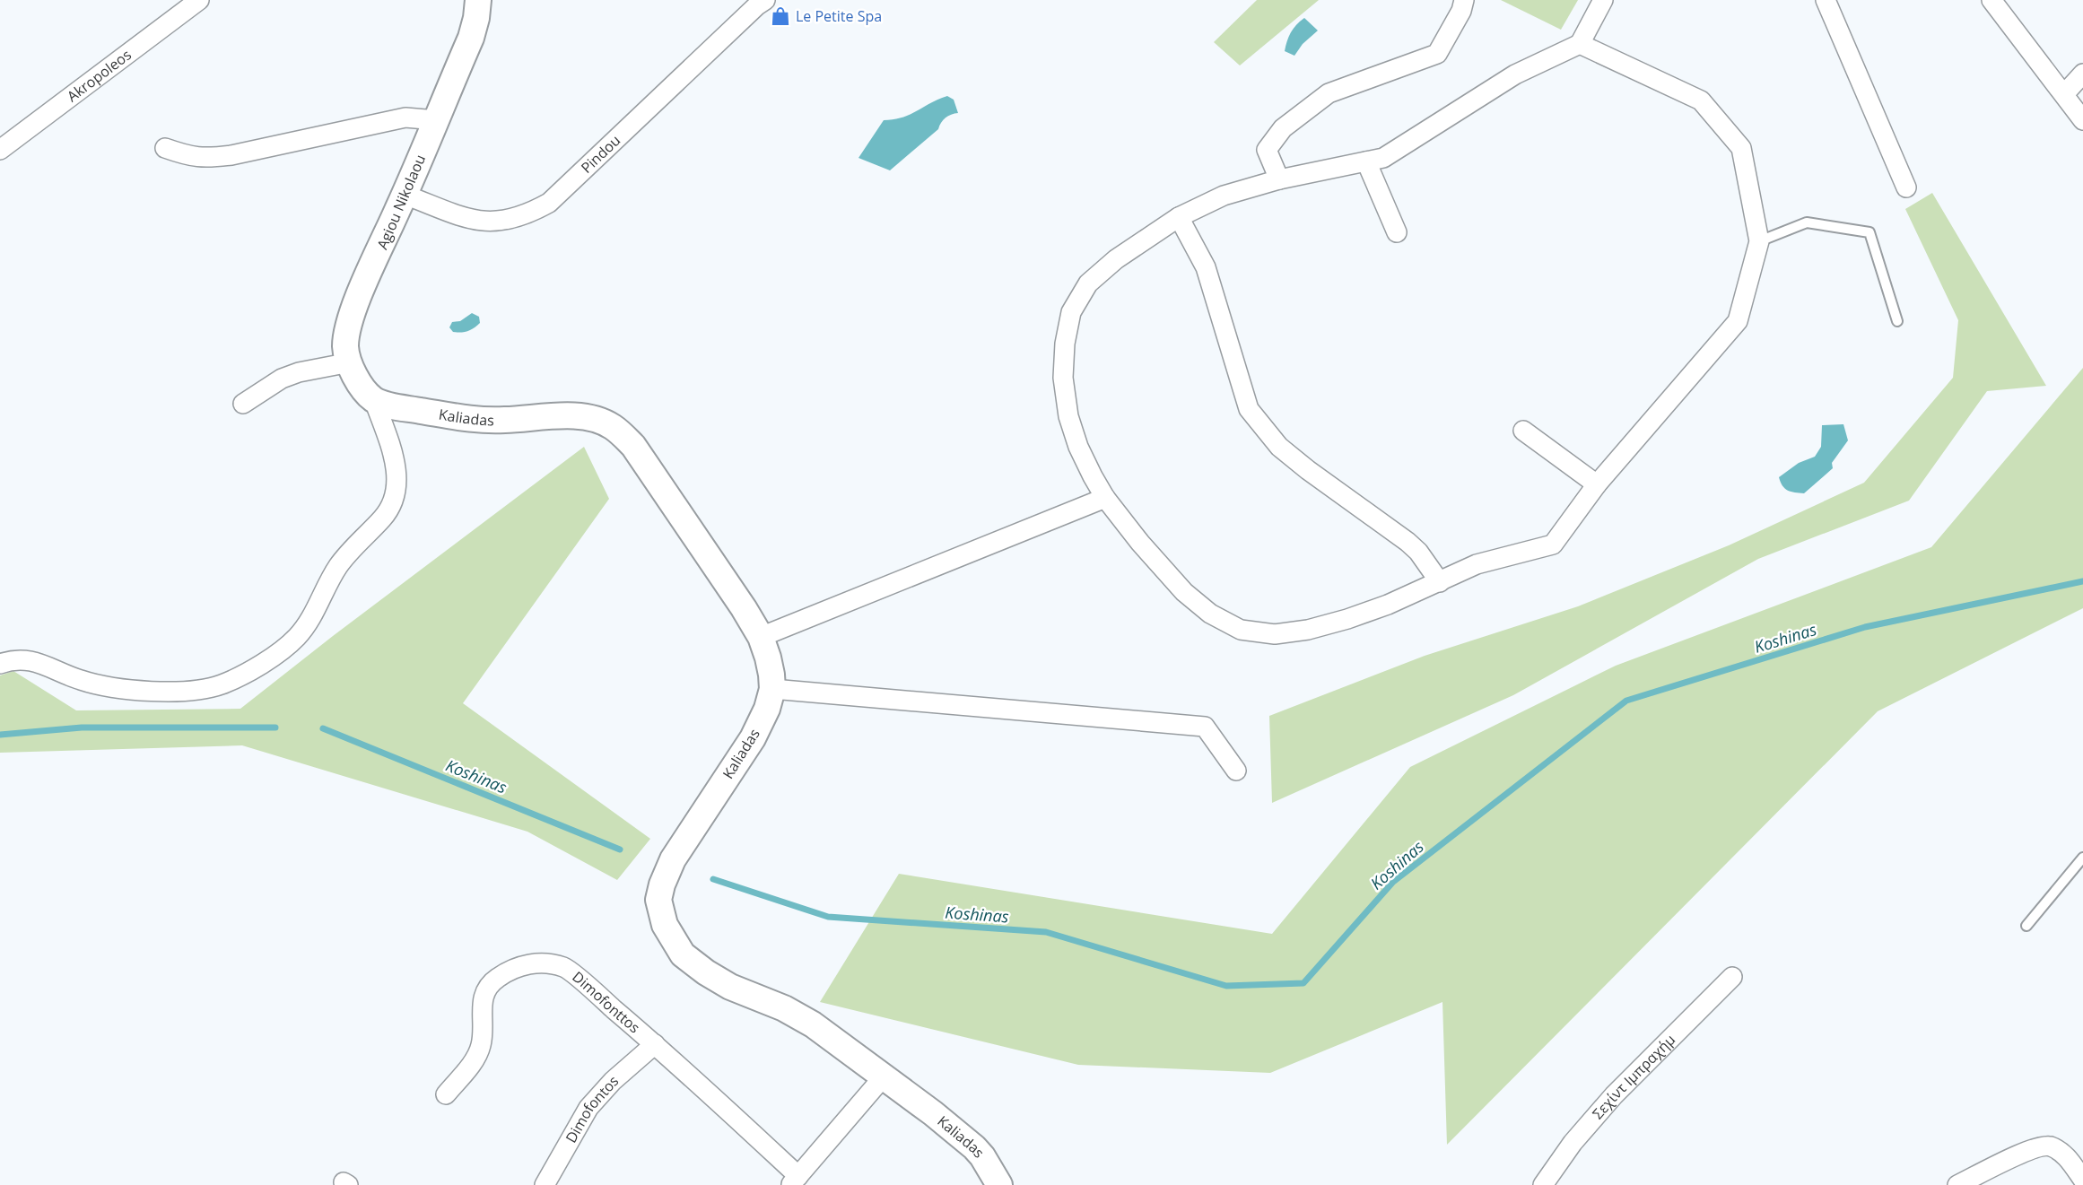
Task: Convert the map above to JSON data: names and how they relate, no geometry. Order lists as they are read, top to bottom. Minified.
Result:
{"streets":{"street":["Akropoleos","Pindou","Agiou Nikolaou","Kaliadas","Dimofonttos","Σεχίντ Ιμπραχήμ","Dimofontos"]},"crossings":[["Pindou","Agiou Nikolaou"],["Agiou Nikolaou","Kaliadas"],["Dimofonttos","Dimofontos"]],"water":["Koshinas"],"places":{"shop":["Le Petite Spa"]}}
